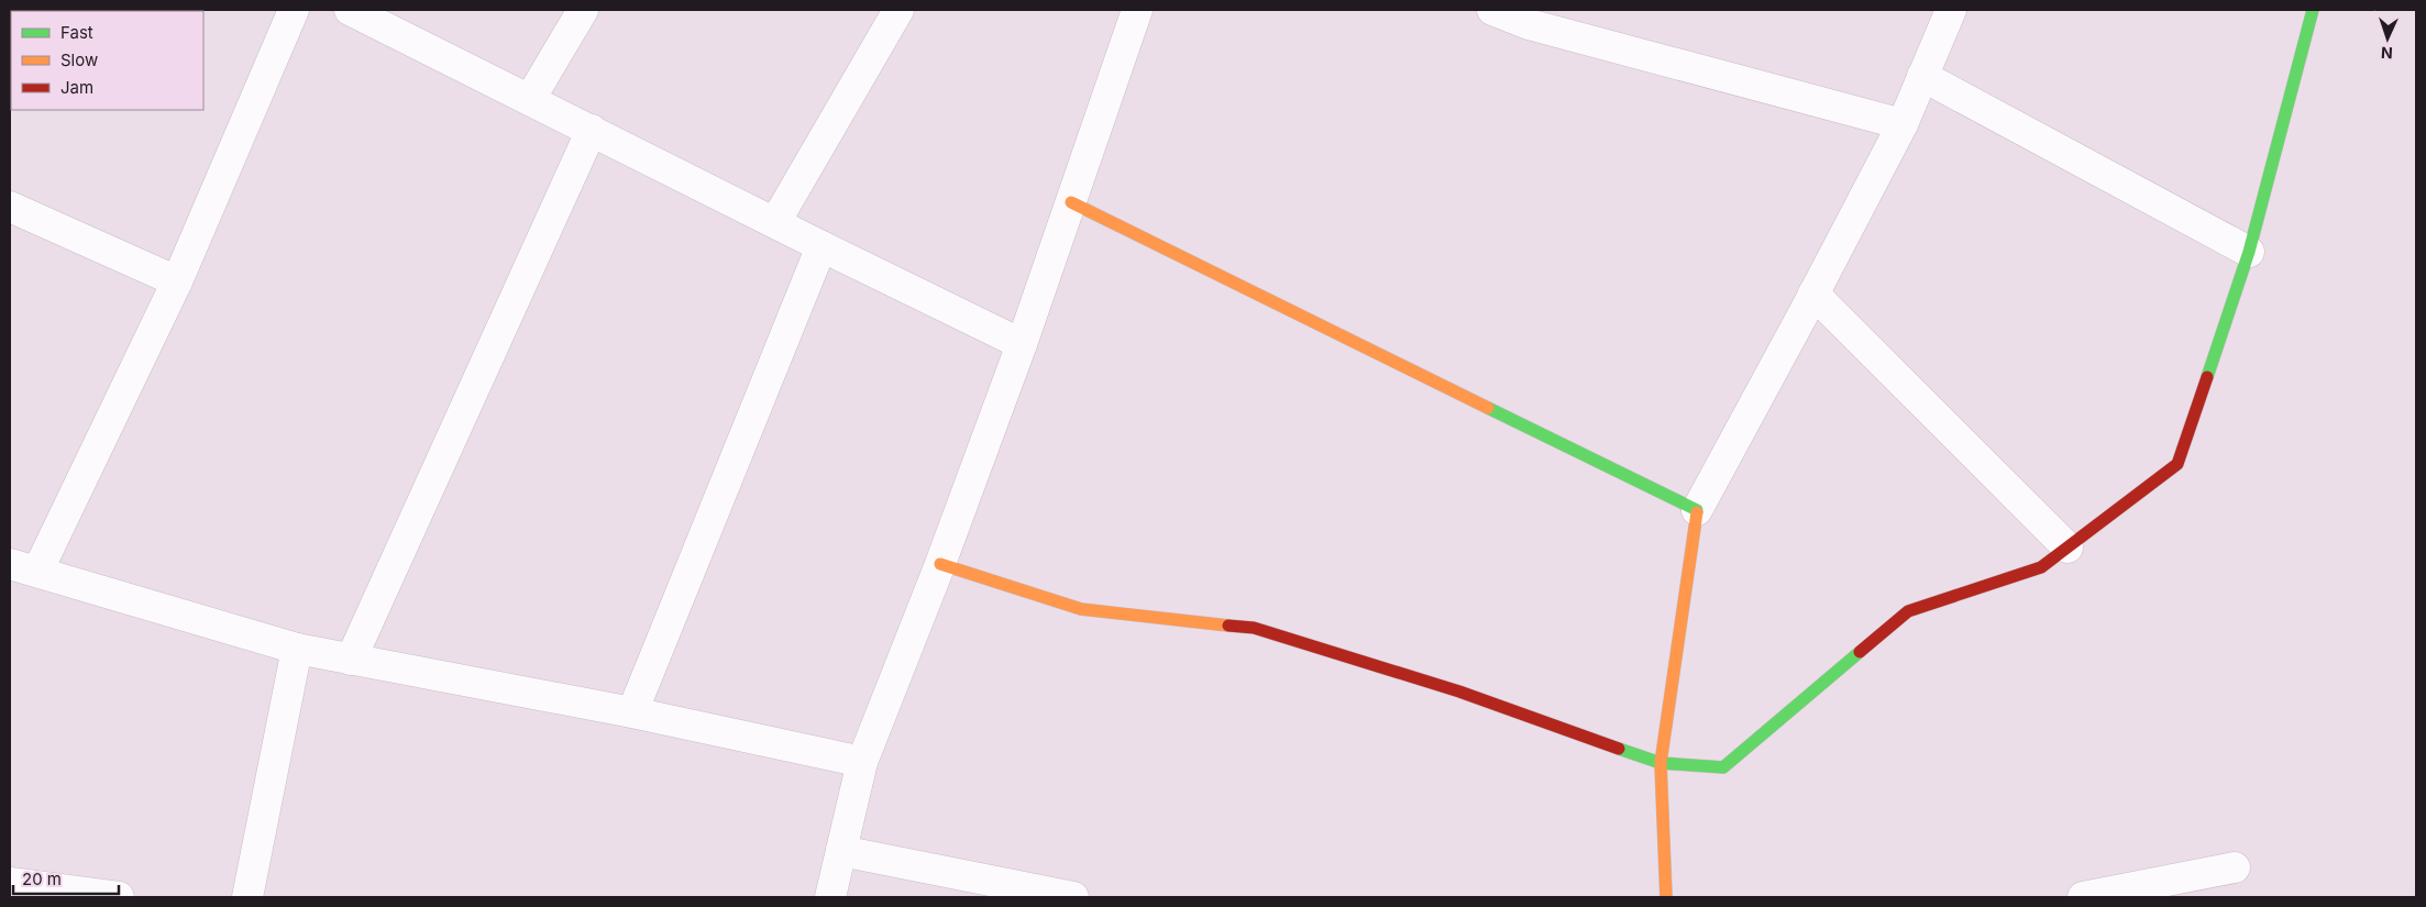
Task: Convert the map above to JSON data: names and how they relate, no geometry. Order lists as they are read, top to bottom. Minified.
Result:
{"legend":["Fast","Slow","Jam"],"scale_bar":"20 m","north":"bottom"}
